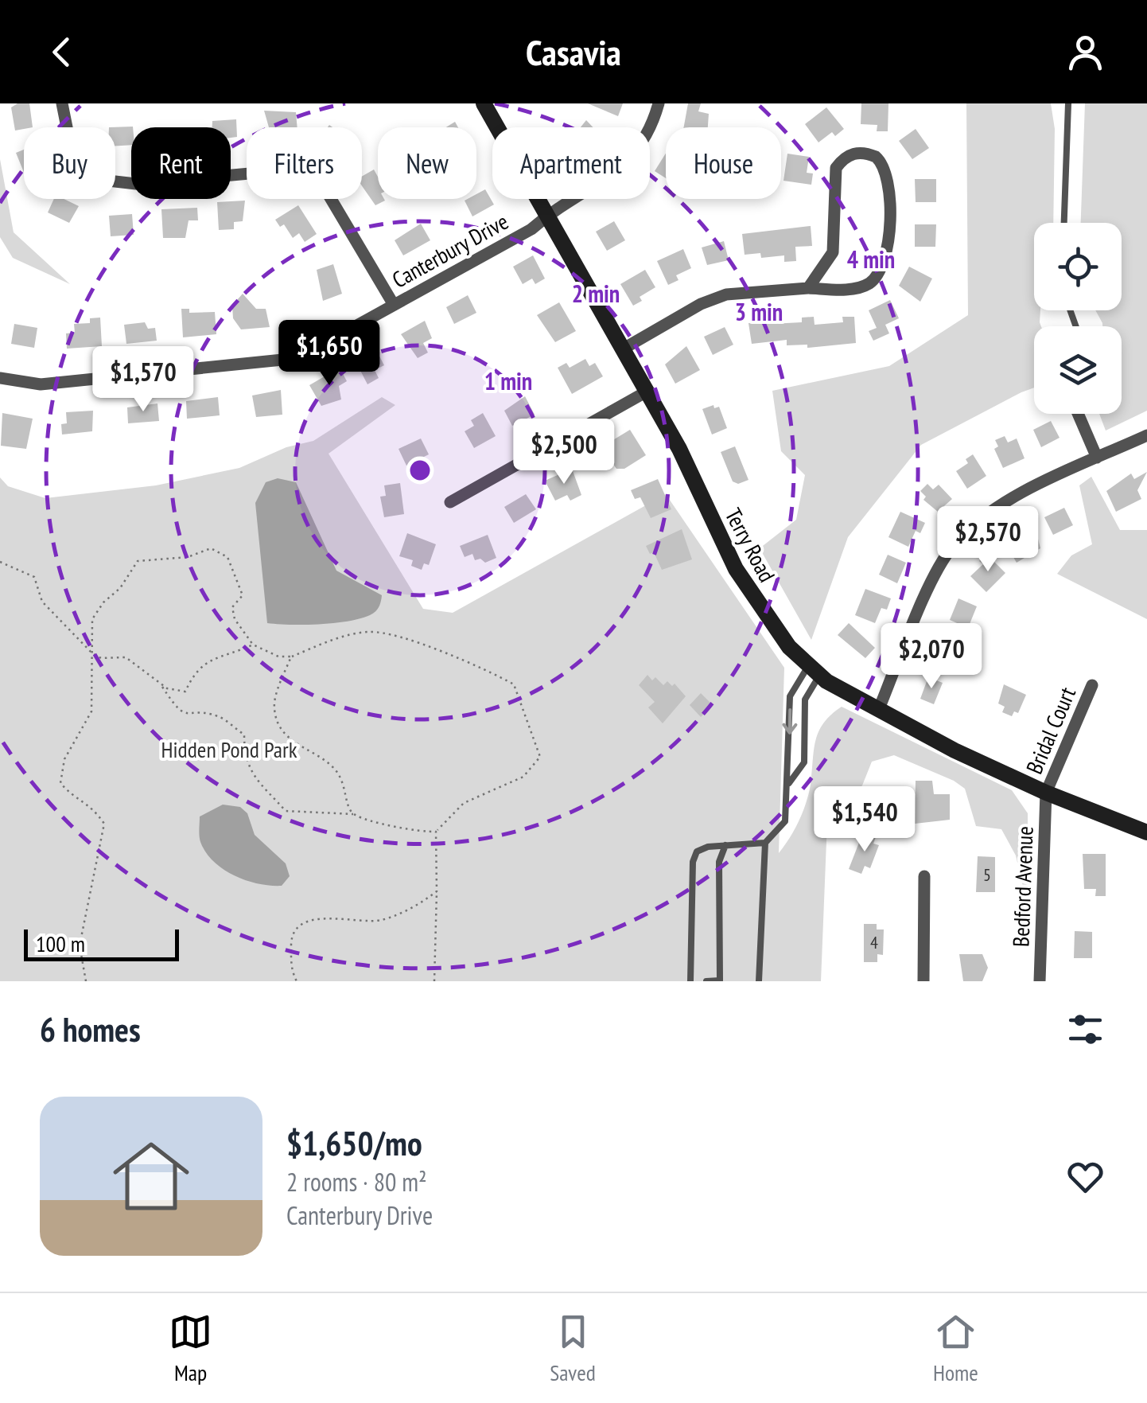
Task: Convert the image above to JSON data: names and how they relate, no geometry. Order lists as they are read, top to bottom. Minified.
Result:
{"streets":{"street":["Canterbury Drive","Terry Road","Bridal Court","Bedford Avenue"]},"crossings":[["Canterbury Drive","Terry Road"],["Terry Road","Bridal Court"],["Terry Road","Bedford Avenue"],["Bridal Court","Bedford Avenue"]],"parks":["Hidden Pond Park"],"house_numbers":["5","4"],"scale_bar":"100 m","page":{"header":"Casavia","chip":["Buy","Rent","Filters","New","Apartment","House"],"price":["$1,650","$1,570","$2,500","$2,570","$2,070","$1,540"],"scale":"100 m","heading":"6 homes","list":[{"name":"$1,650/mo","note":"2 rooms · 80 m² · Canterbury Drive"}],"tabs":["Map","Saved","Home"]},"rings":["4 min","2 min","3 min","1 min"]}
